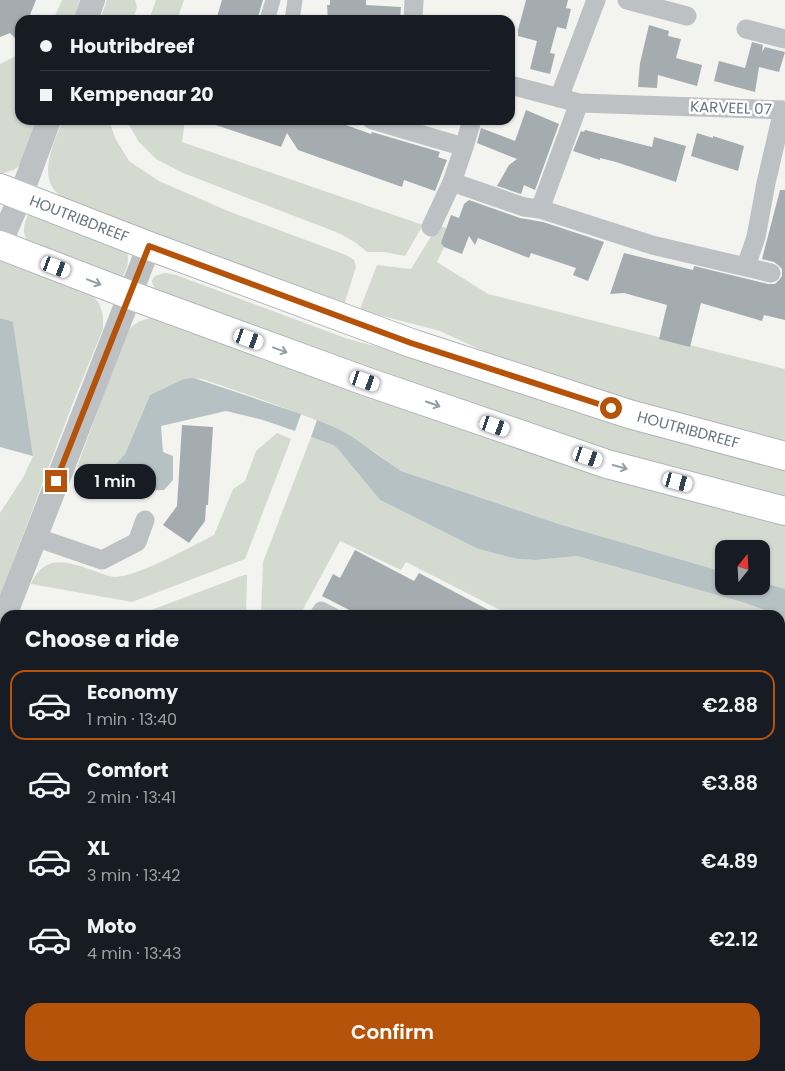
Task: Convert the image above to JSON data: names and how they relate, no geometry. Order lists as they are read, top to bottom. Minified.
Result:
{"streets":{"main road":["HOUTRIBDREEF"],"street":["KARVEEL 07"]},"north":"top","page":{"banner":["Houtribdreef","Kempenaar 20"],"bubble":"1 min","heading":"Choose a ride","list":[{"name":"Economy","note":"1 min · 13:40","value":"€2.88"},{"name":"Comfort","note":"2 min · 13:41","value":"€3.88"},{"name":"XL","note":"3 min · 13:42","value":"€4.89"},{"name":"Moto","note":"4 min · 13:43","value":"€2.12"}],"buttons":"Confirm"}}
